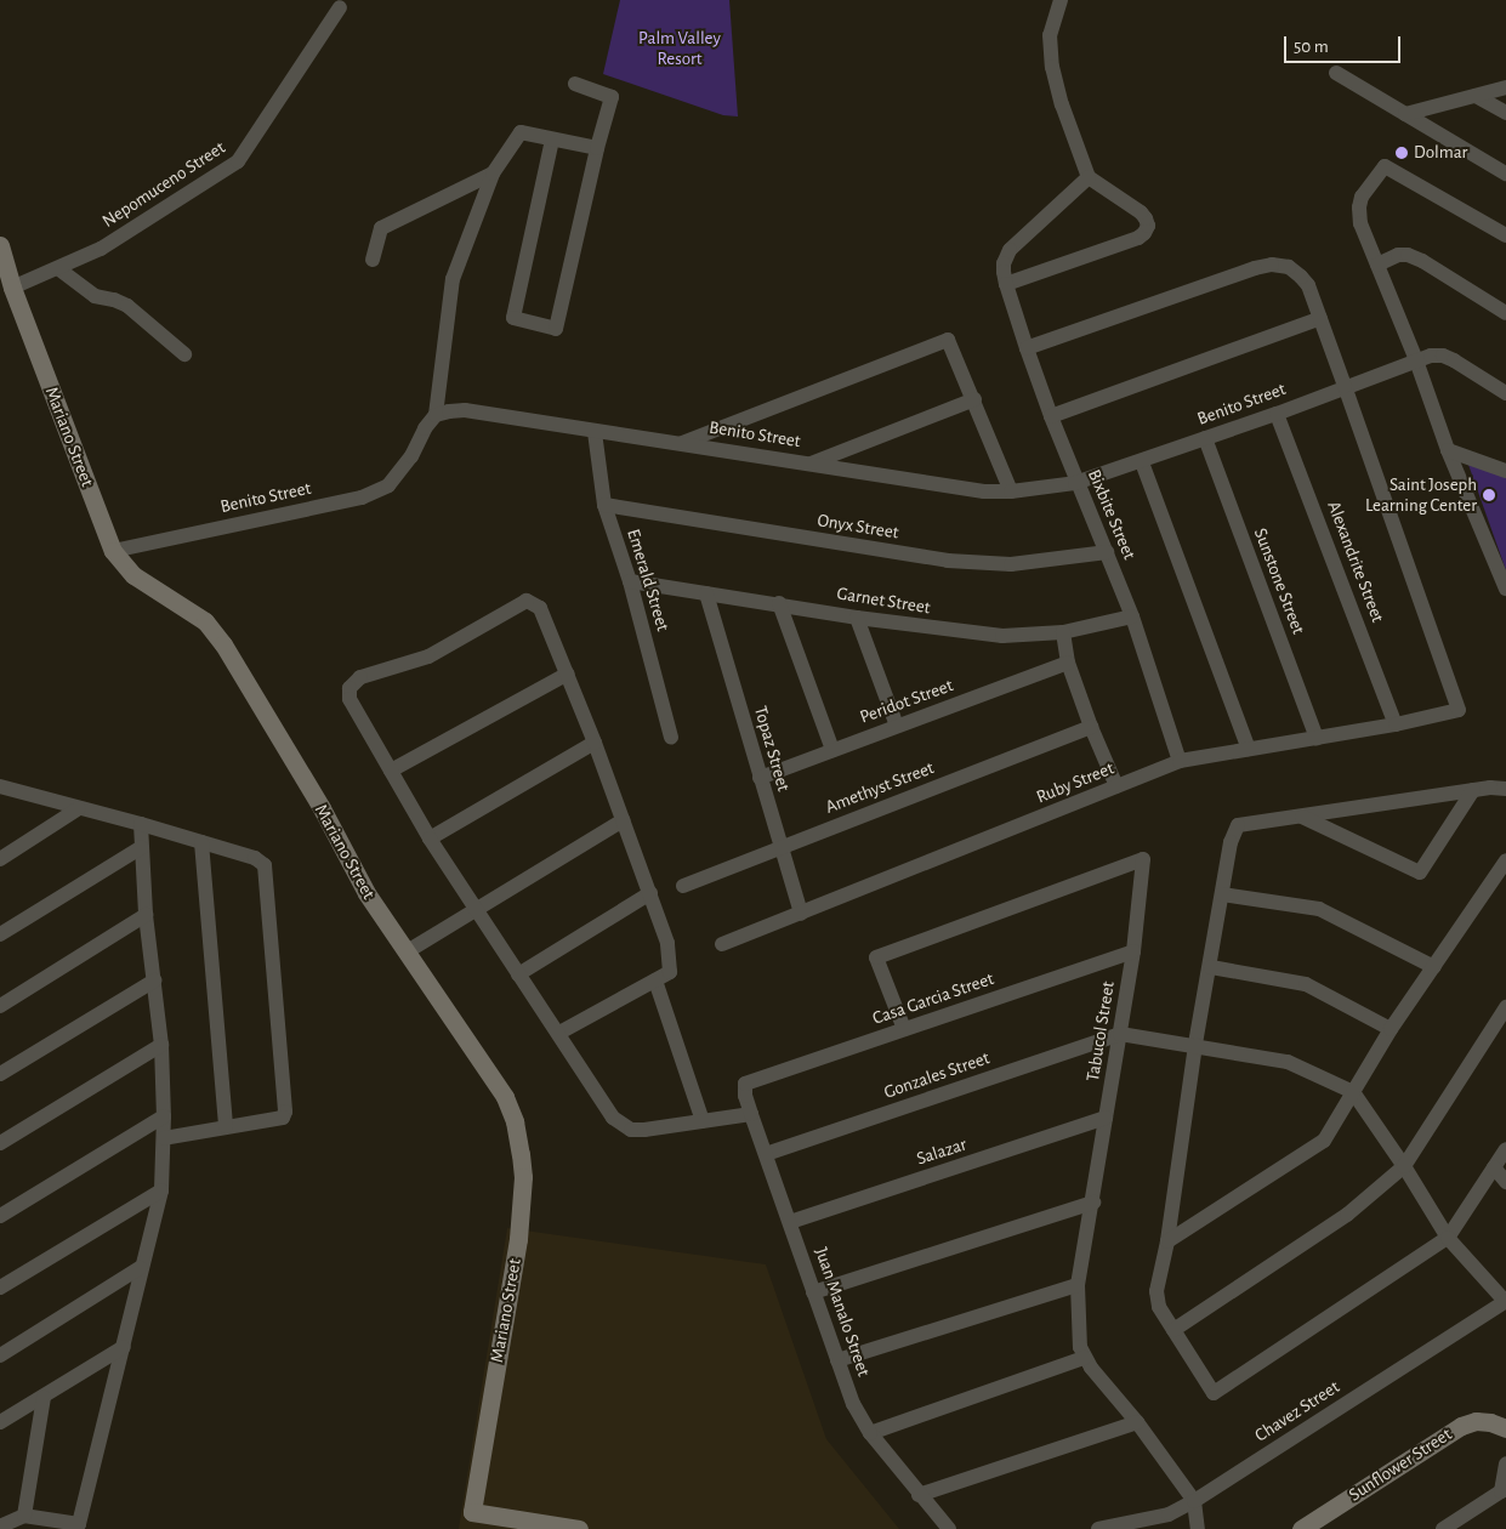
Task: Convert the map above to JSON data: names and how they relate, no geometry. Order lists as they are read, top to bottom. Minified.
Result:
{"streets":{"main road":["Mariano Street","Sunflower Street"],"street":["Nepomuceno Street","Benito Street","Bixbite Street","Onyx Street","Alexandrite Street","Emerald Street","Sunstone Street","Garnet Street","Peridot Street","Topaz Street","Ruby Street","Amethyst Street","Casa Garcia Street","Tabucol Street","Gonzales Street","Salazar","Juan Manalo Street","Chavez Street"]},"crossings":[["Nepomuceno Street","Mariano Street"],["Benito Street","Mariano Street"],["Benito Street","Bixbite Street"],["Benito Street","Alexandrite Street"],["Benito Street","Emerald Street"],["Benito Street","Sunstone Street"],["Benito Street","Ruby Street"],["Bixbite Street","Onyx Street"],["Bixbite Street","Garnet Street"],["Bixbite Street","Ruby Street"],["Onyx Street","Emerald Street"],["Alexandrite Street","Ruby Street"],["Emerald Street","Garnet Street"],["Sunstone Street","Ruby Street"],["Garnet Street","Topaz Street"],["Peridot Street","Topaz Street"],["Topaz Street","Ruby Street"],["Topaz Street","Amethyst Street"],["Casa Garcia Street","Tabucol Street"],["Casa Garcia Street","Juan Manalo Street"],["Tabucol Street","Gonzales Street"],["Tabucol Street","Salazar"],["Gonzales Street","Juan Manalo Street"],["Salazar","Juan Manalo Street"]],"parks":["Palm Valley Resort"],"places":["Dolmar","Saint Joseph Learning Center"],"scale_bar":"50 m"}
